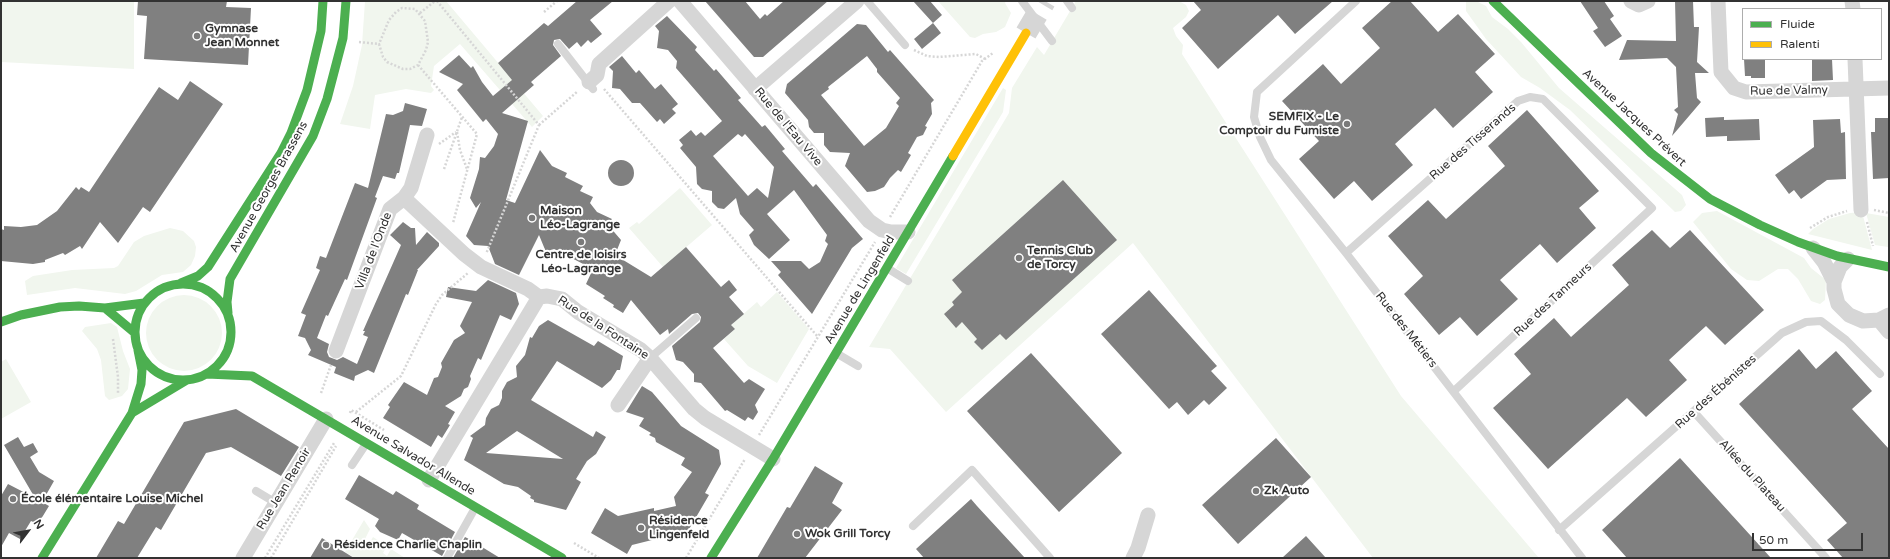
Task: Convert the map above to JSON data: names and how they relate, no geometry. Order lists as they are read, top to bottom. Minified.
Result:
{"streets":{"main road":["Avenue Jacques Prévert","Avenue Georges Brassens","Avenue de Lingenfeld","Avenue Salvador Allende"],"street":["Rue de Valmy","Rue de l'Eau Vive","Villa de l'Onde","Rue de la Fontaine","Rue Jean Renoir"],"lane":["Rue des Tisserands","Rue des Tanneurs","Rue des Métiers","Rue des Ébénistes","Allée du Plateau"]},"crossings":[["Rue des Tisserands","Rue des Tanneurs"],["Rue des Tisserands","Rue des Métiers"],["Avenue Georges Brassens","Avenue Salvador Allende"],["Villa de l'Onde","Rue de la Fontaine"],["Avenue de Lingenfeld","Rue de la Fontaine"],["Rue des Tanneurs","Rue des Métiers"],["Rue de la Fontaine","Avenue Salvador Allende"],["Rue des Métiers","Rue des Ébénistes"],["Rue des Ébénistes","Allée du Plateau"],["Avenue Salvador Allende","Rue Jean Renoir"]],"places":["Gymnase Jean Monnet","SEMFIX - Le Comptoir du Fumiste","Maison Léo-Lagrange","Centre de loisirs Léo-Lagrange","Tennis Club de Torcy","Zk Auto","École élémentaire Louise Michel","Résidence Lingenfeld","Wok Grill Torcy","Résidence Charlie Chaplin"],"legend":["Fluide","Ralenti"],"scale_bar":"50 m","north":"top right"}
